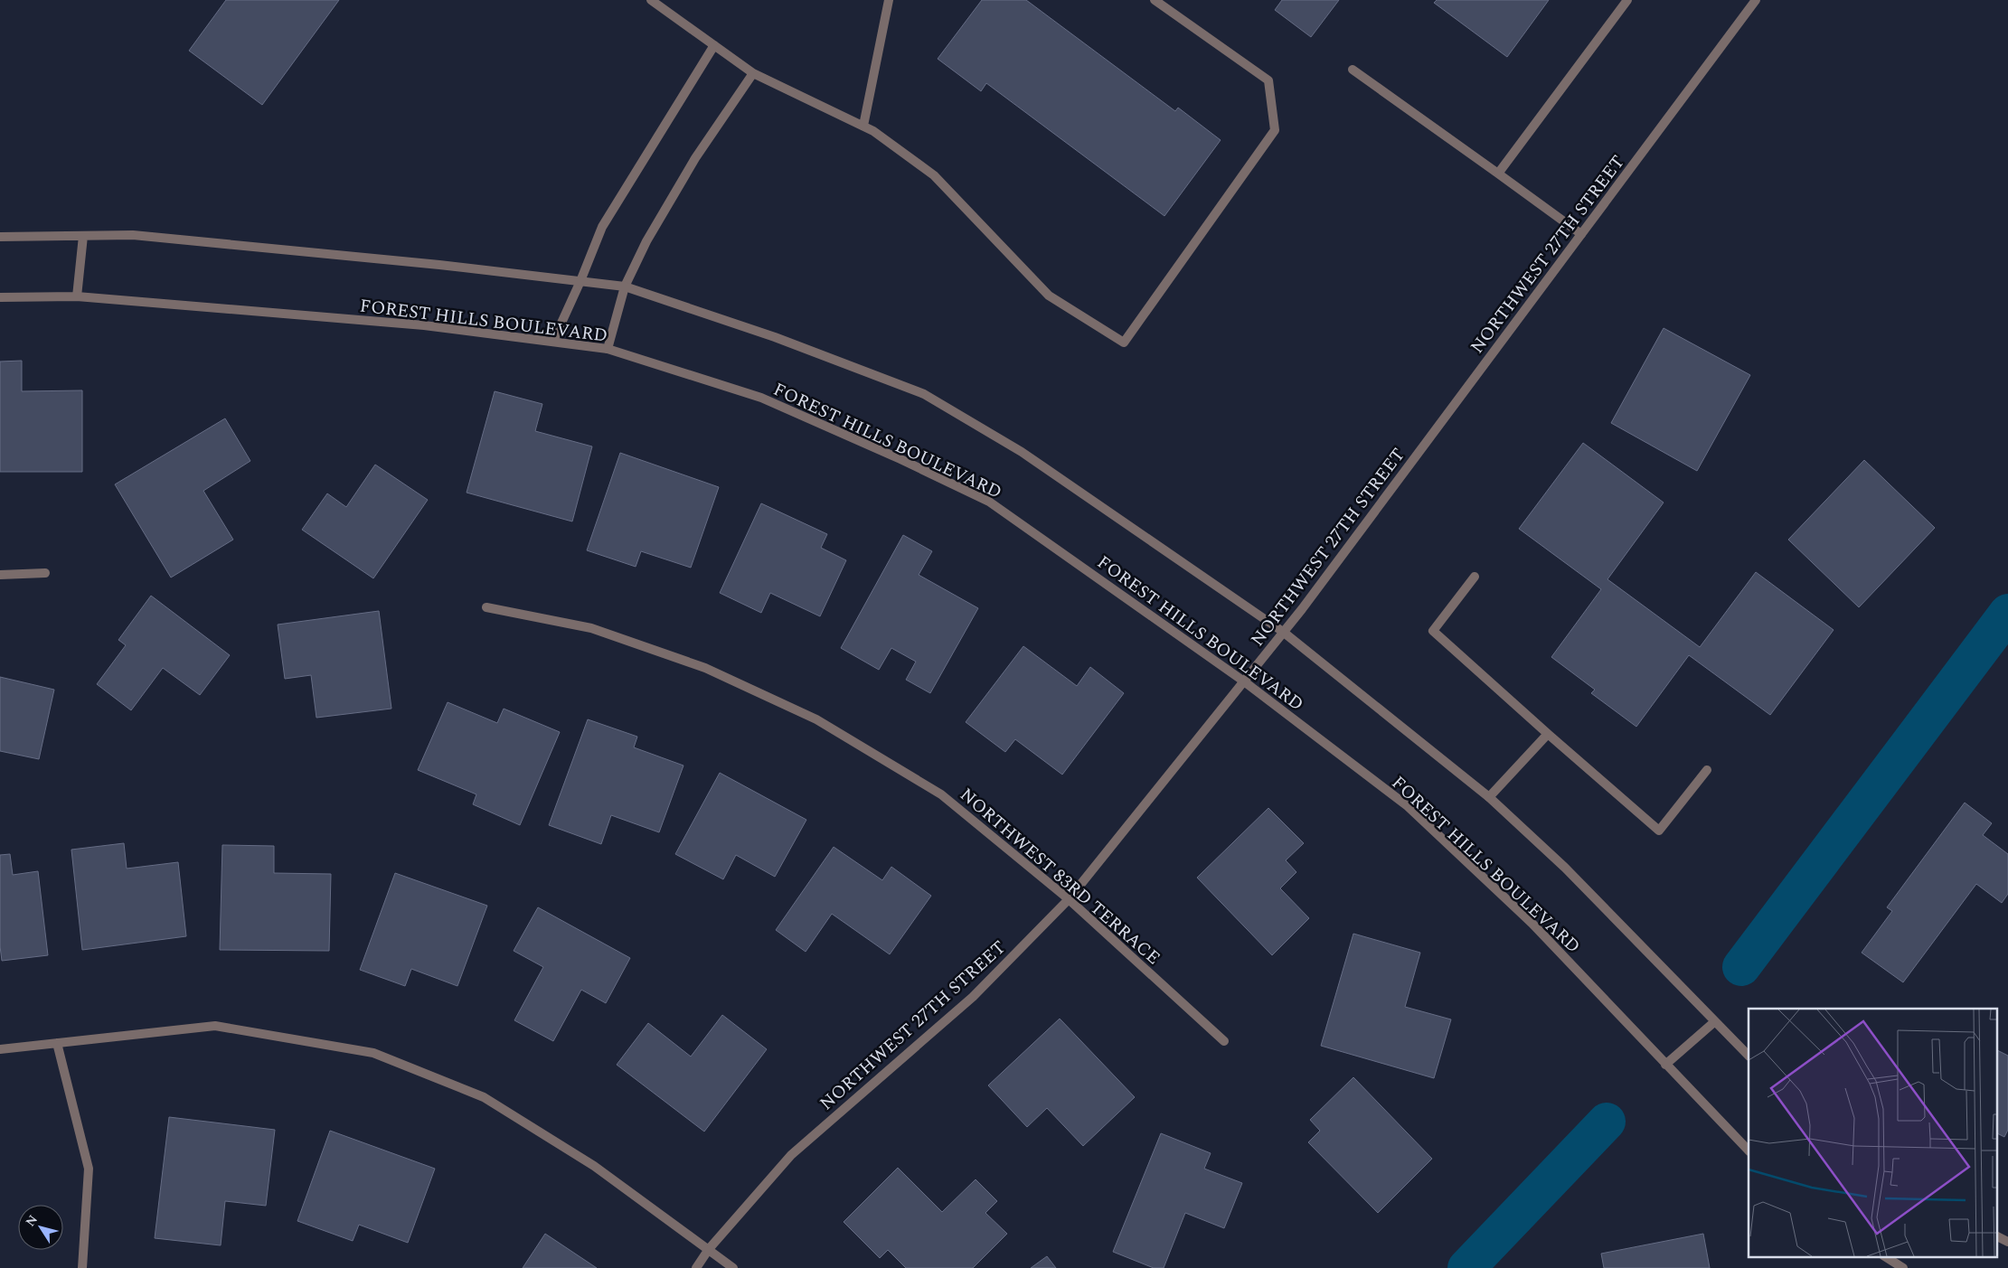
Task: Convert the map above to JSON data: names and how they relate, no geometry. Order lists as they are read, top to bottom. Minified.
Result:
{"streets":{"street":["NORTHWEST 27TH STREET","FOREST HILLS BOULEVARD","NORTHWEST 83RD TERRACE"]},"crossings":[["NORTHWEST 27TH STREET","FOREST HILLS BOULEVARD"],["NORTHWEST 27TH STREET","NORTHWEST 83RD TERRACE"]],"north":"top left"}
